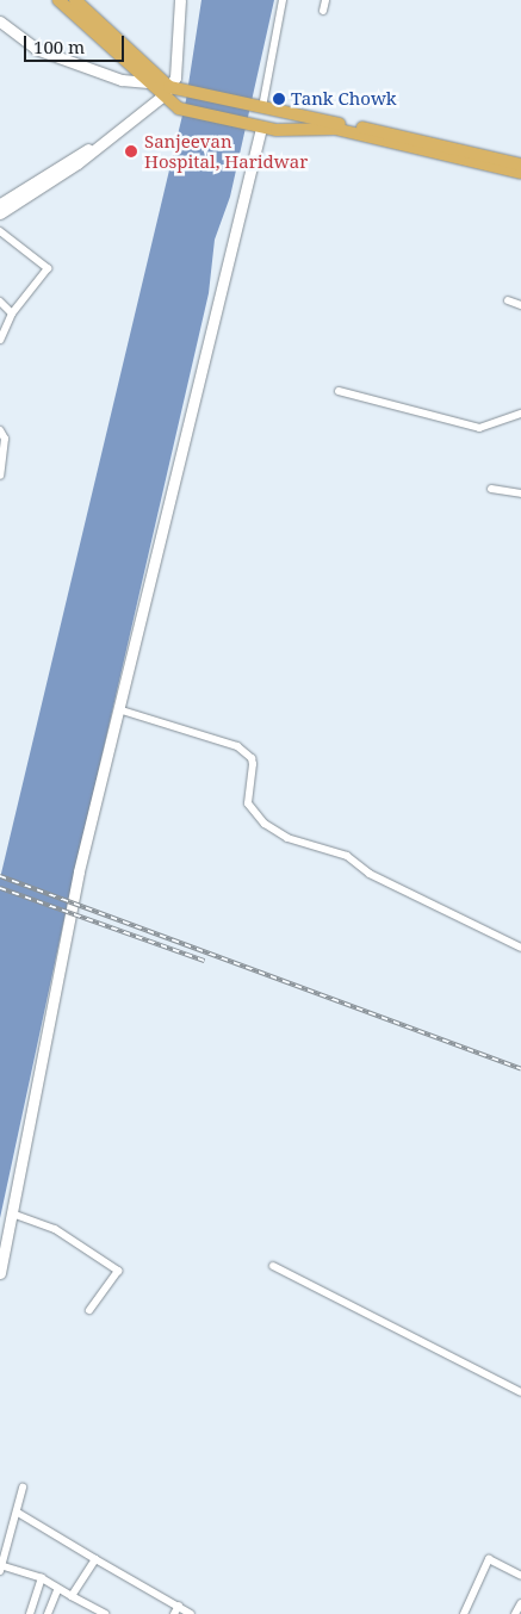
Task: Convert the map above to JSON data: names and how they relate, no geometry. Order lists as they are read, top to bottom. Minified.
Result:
{"places":["Tank Chowk","Sanjeevan Hospital, Haridwar"],"scale_bar":"100 m"}
